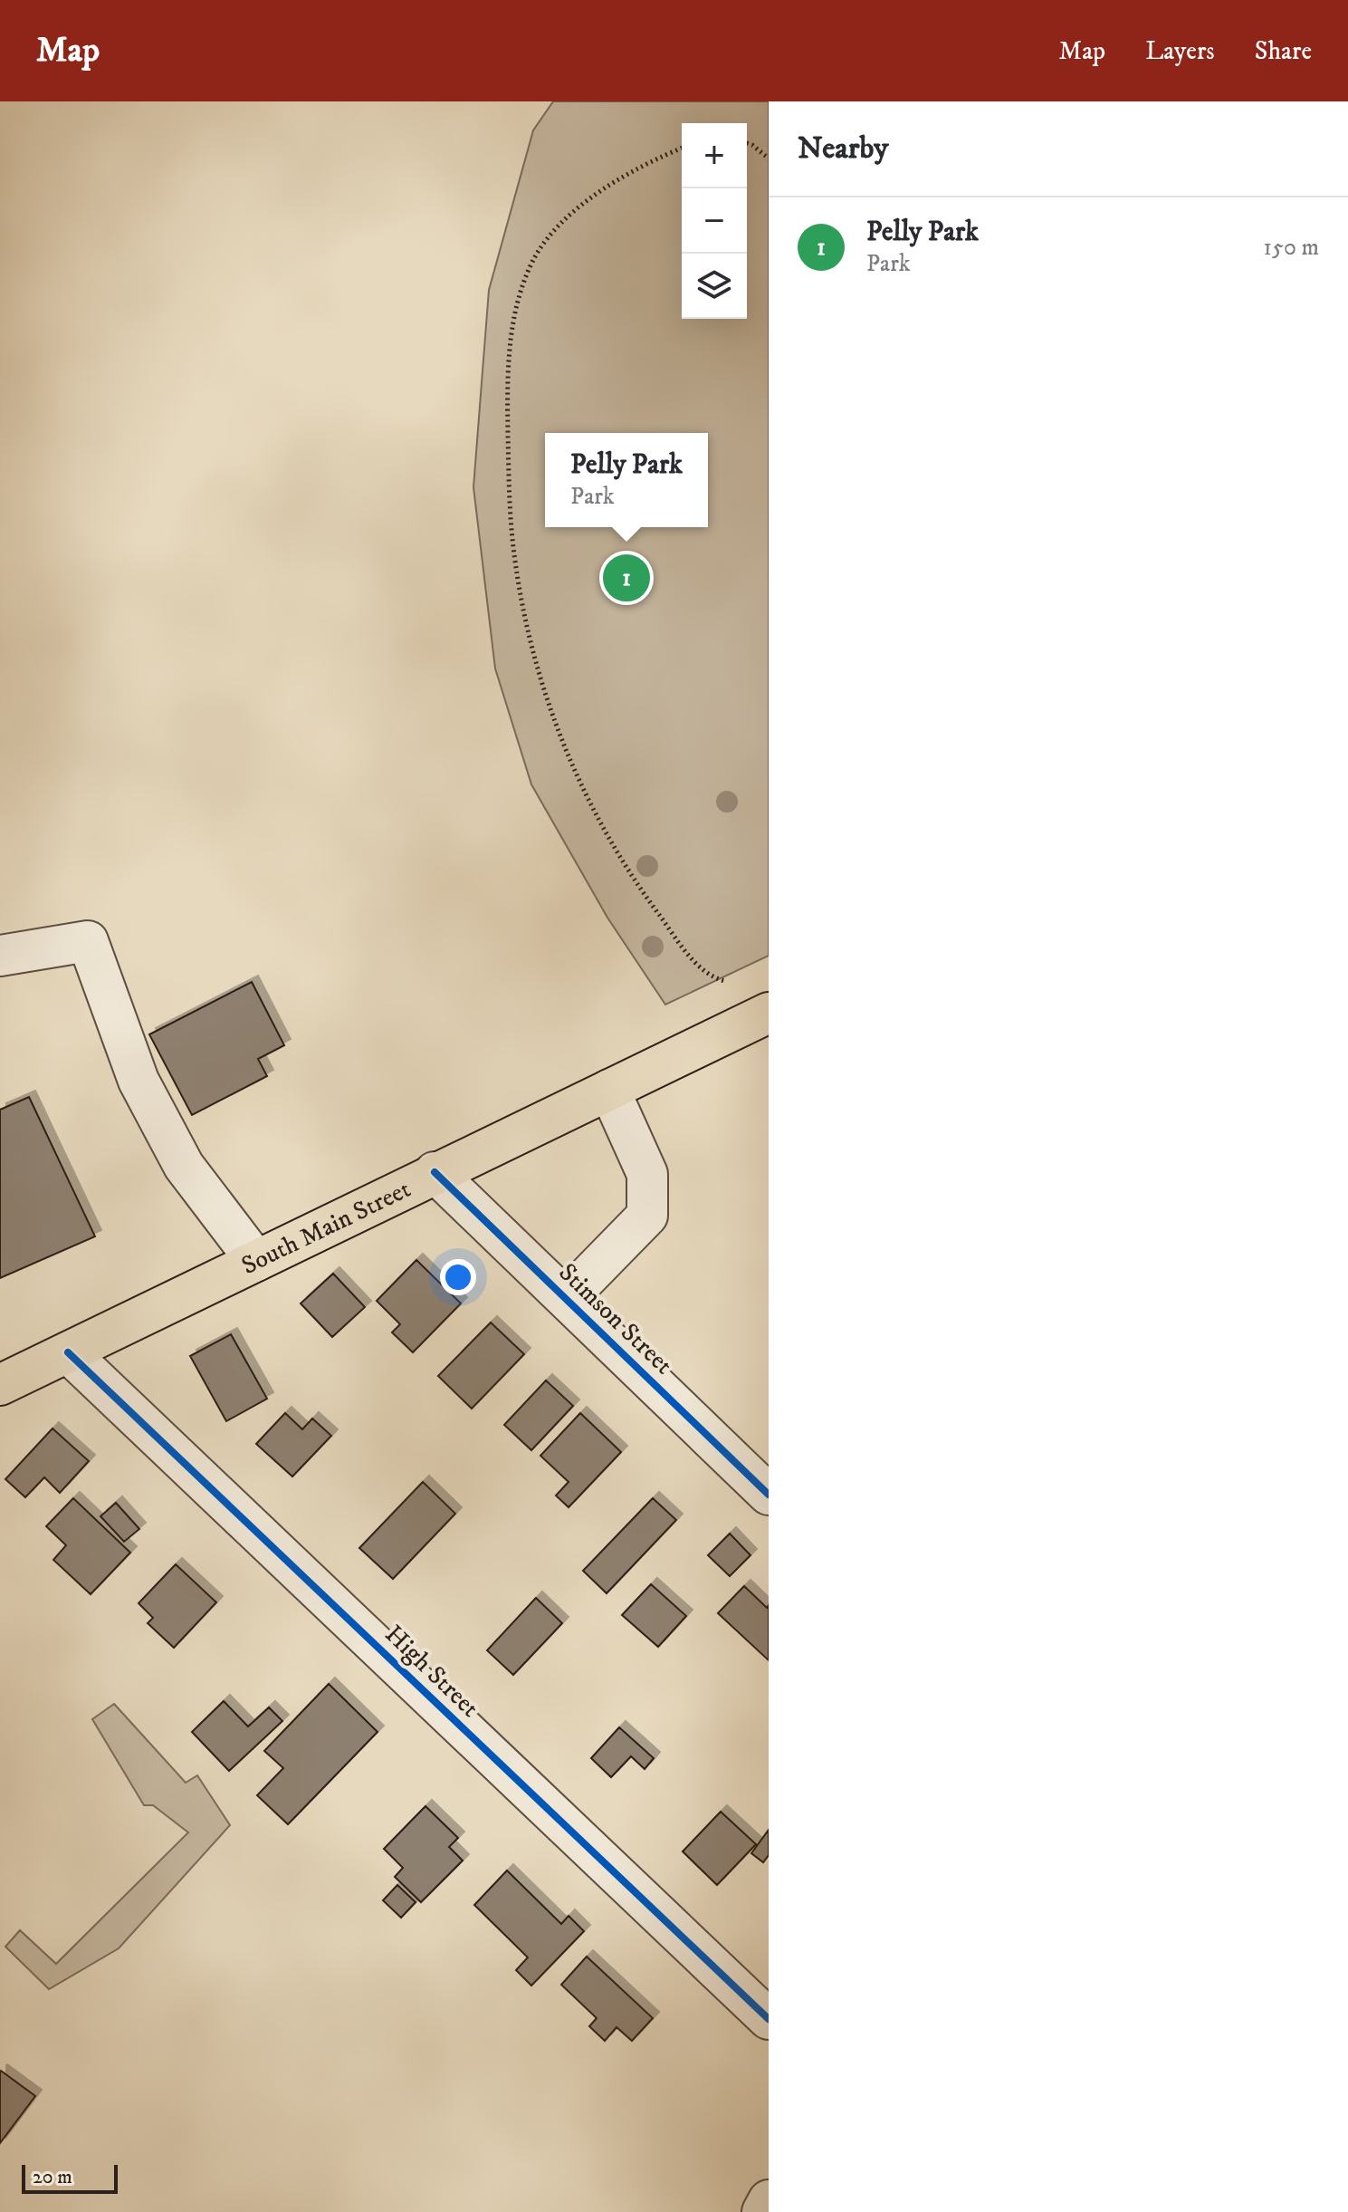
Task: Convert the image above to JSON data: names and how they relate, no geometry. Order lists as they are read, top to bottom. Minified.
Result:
{"streets":{"main road":["South Main Street"],"street":["Stimson Street","High Street"]},"crossings":[["South Main Street","Stimson Street"],["South Main Street","High Street"]],"scale_bar":"20 m","page":{"header":"Map","nav":["Map","Layers","Share"],"heading":"Nearby","map_buttons":["+","−"],"list":[{"mark":"1","name":"Pelly Park","note":"Park","value":"150 m"}],"popup":["Pelly Park","Park"],"pins":"1","scale":"20 m"}}
